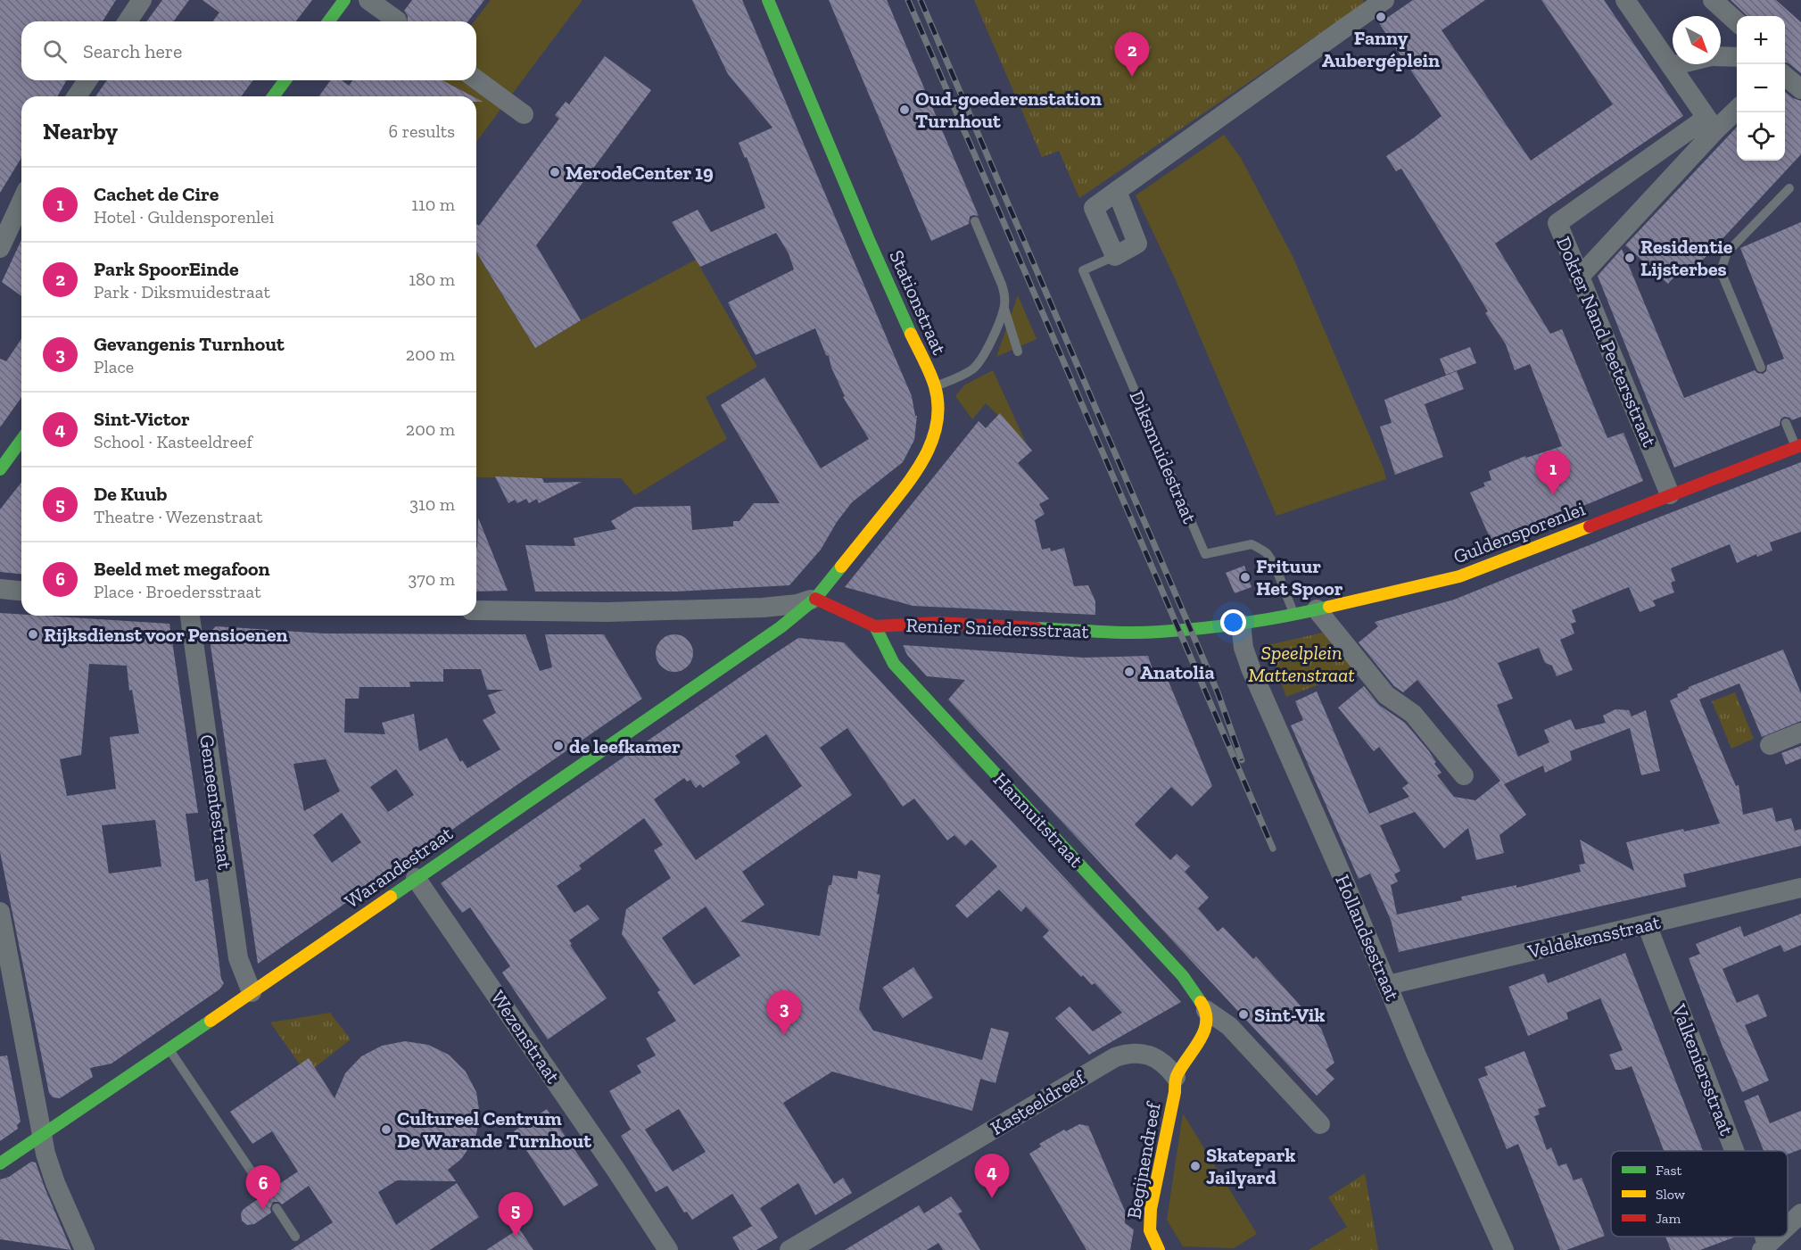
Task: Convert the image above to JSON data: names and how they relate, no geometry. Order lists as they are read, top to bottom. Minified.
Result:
{"streets":{"street":["Stationstraat","Dokter Nand Peetersstraat","Diksmuidestraat","Guldensporenlei","Renier Sniedersstraat","Gemeentestraat","Hannuitstraat","Warandestraat","Veldekensstraat","Hollandsestraat","Wezenstraat","Valkeniersstraat","Kasteeldreef","Begijnendreef"]},"crossings":[["Stationstraat","Renier Sniedersstraat"],["Stationstraat","Warandestraat"],["Dokter Nand Peetersstraat","Guldensporenlei"],["Diksmuidestraat","Guldensporenlei"],["Guldensporenlei","Renier Sniedersstraat"],["Guldensporenlei","Hollandsestraat"],["Renier Sniedersstraat","Hannuitstraat"],["Renier Sniedersstraat","Warandestraat"],["Renier Sniedersstraat","Hollandsestraat"],["Gemeentestraat","Warandestraat"],["Warandestraat","Wezenstraat"],["Veldekensstraat","Hollandsestraat"],["Veldekensstraat","Valkeniersstraat"],["Kasteeldreef","Begijnendreef"]],"parks":["Speelplein Mattenstraat"],"places":["Fanny Aubergéplein","Oud-goederenstation Turnhout","MerodeCenter 19","Residentie Lijsterbes","Frituur Het Spoor","Rijksdienst voor Pensioenen","Anatolia","de leefkamer","Sint-Vik","Cultureel Centrum De Warande Turnhout","Skatepark Jailyard"],"legend":["Fast","Slow","Jam"],"north":"bottom right","page":{"map_buttons":["+","−"],"search":"Search here","pins":["2","1","3","4","6","5"],"heading":["Nearby","6 results"],"list":[{"mark":"1","name":"Cachet de Cire","note":"Hotel · Guldensporenlei","value":"110 m"},{"mark":"2","name":"Park SpoorEinde","note":"Park · Diksmuidestraat","value":"180 m"},{"mark":"3","name":"Gevangenis Turnhout","note":"Place","value":"200 m"},{"mark":"4","name":"Sint-Victor","note":"School · Kasteeldreef","value":"200 m"},{"mark":"5","name":"De Kuub","note":"Theatre · Wezenstraat","value":"310 m"},{"mark":"6","name":"Beeld met megafoon","note":"Place · Broedersstraat","value":"370 m"}]}}
